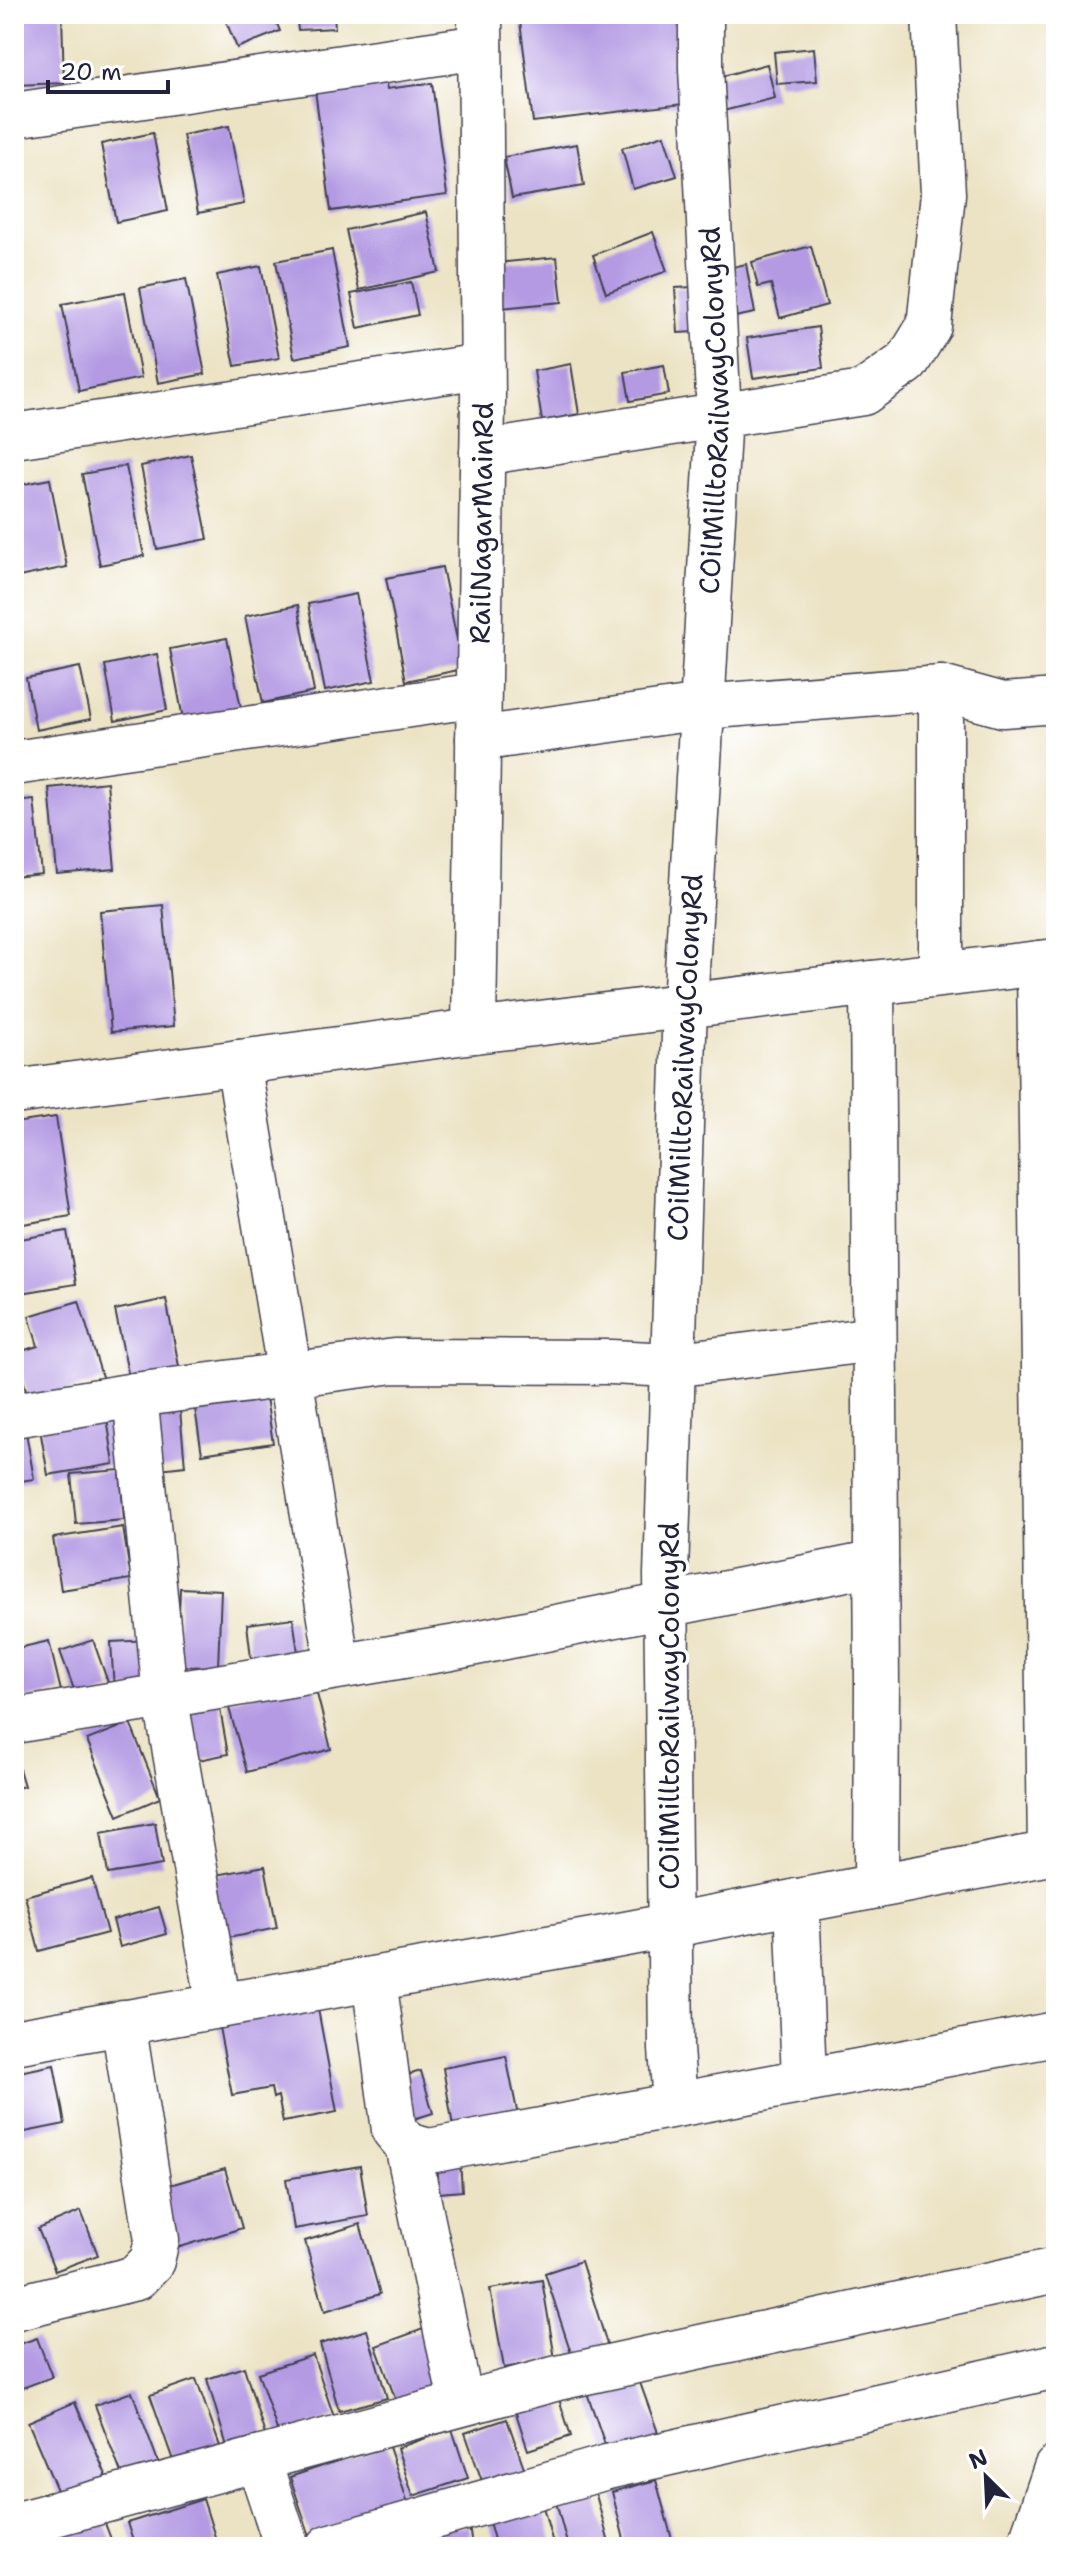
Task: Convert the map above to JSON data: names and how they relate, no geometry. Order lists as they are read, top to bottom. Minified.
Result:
{"streets":{"street":["COilMilltoRailwayColonyRd","RailNagarMainRd"]},"scale_bar":"20 m","north":"top left"}
